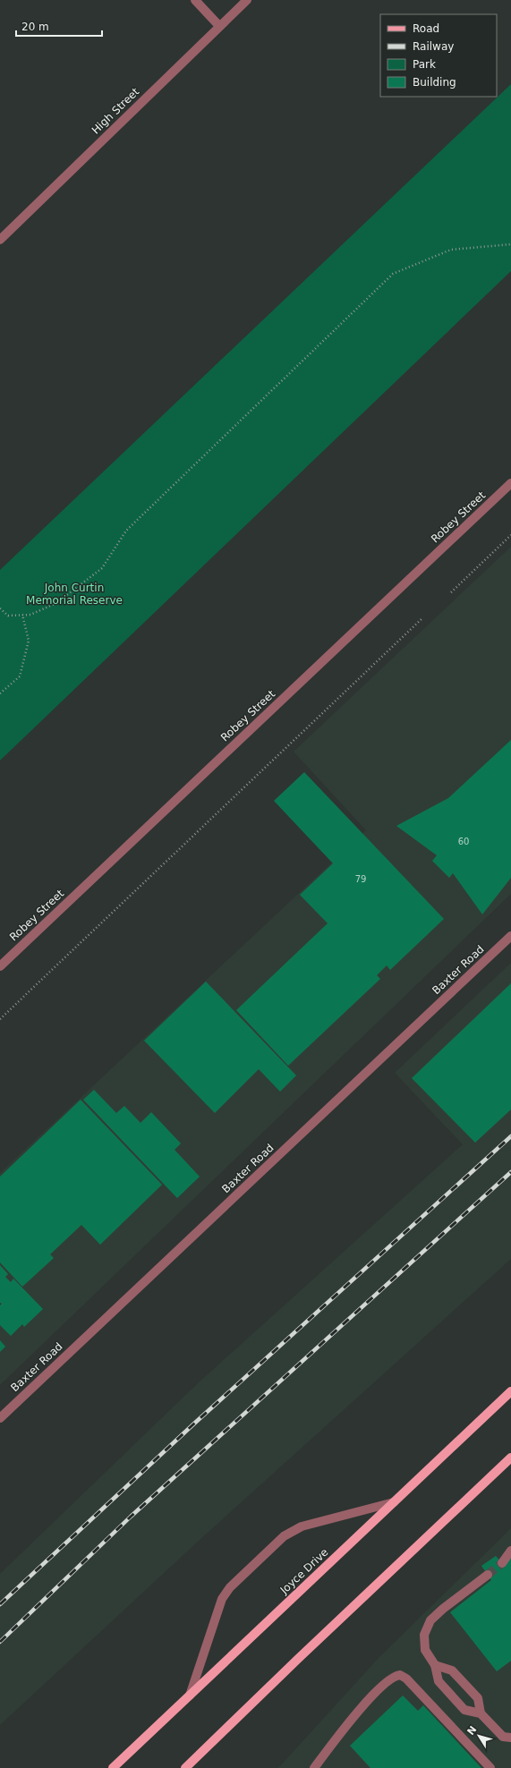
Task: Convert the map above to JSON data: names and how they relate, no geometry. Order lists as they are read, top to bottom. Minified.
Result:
{"streets":{"main road":["Joyce Drive"],"street":["High Street","Robey Street","Baxter Road"]},"parks":["John Curtin Memorial Reserve"],"house_numbers":["60","79"],"legend":["Road","Railway","Park","Building"],"scale_bar":"20 m","north":"top left"}
